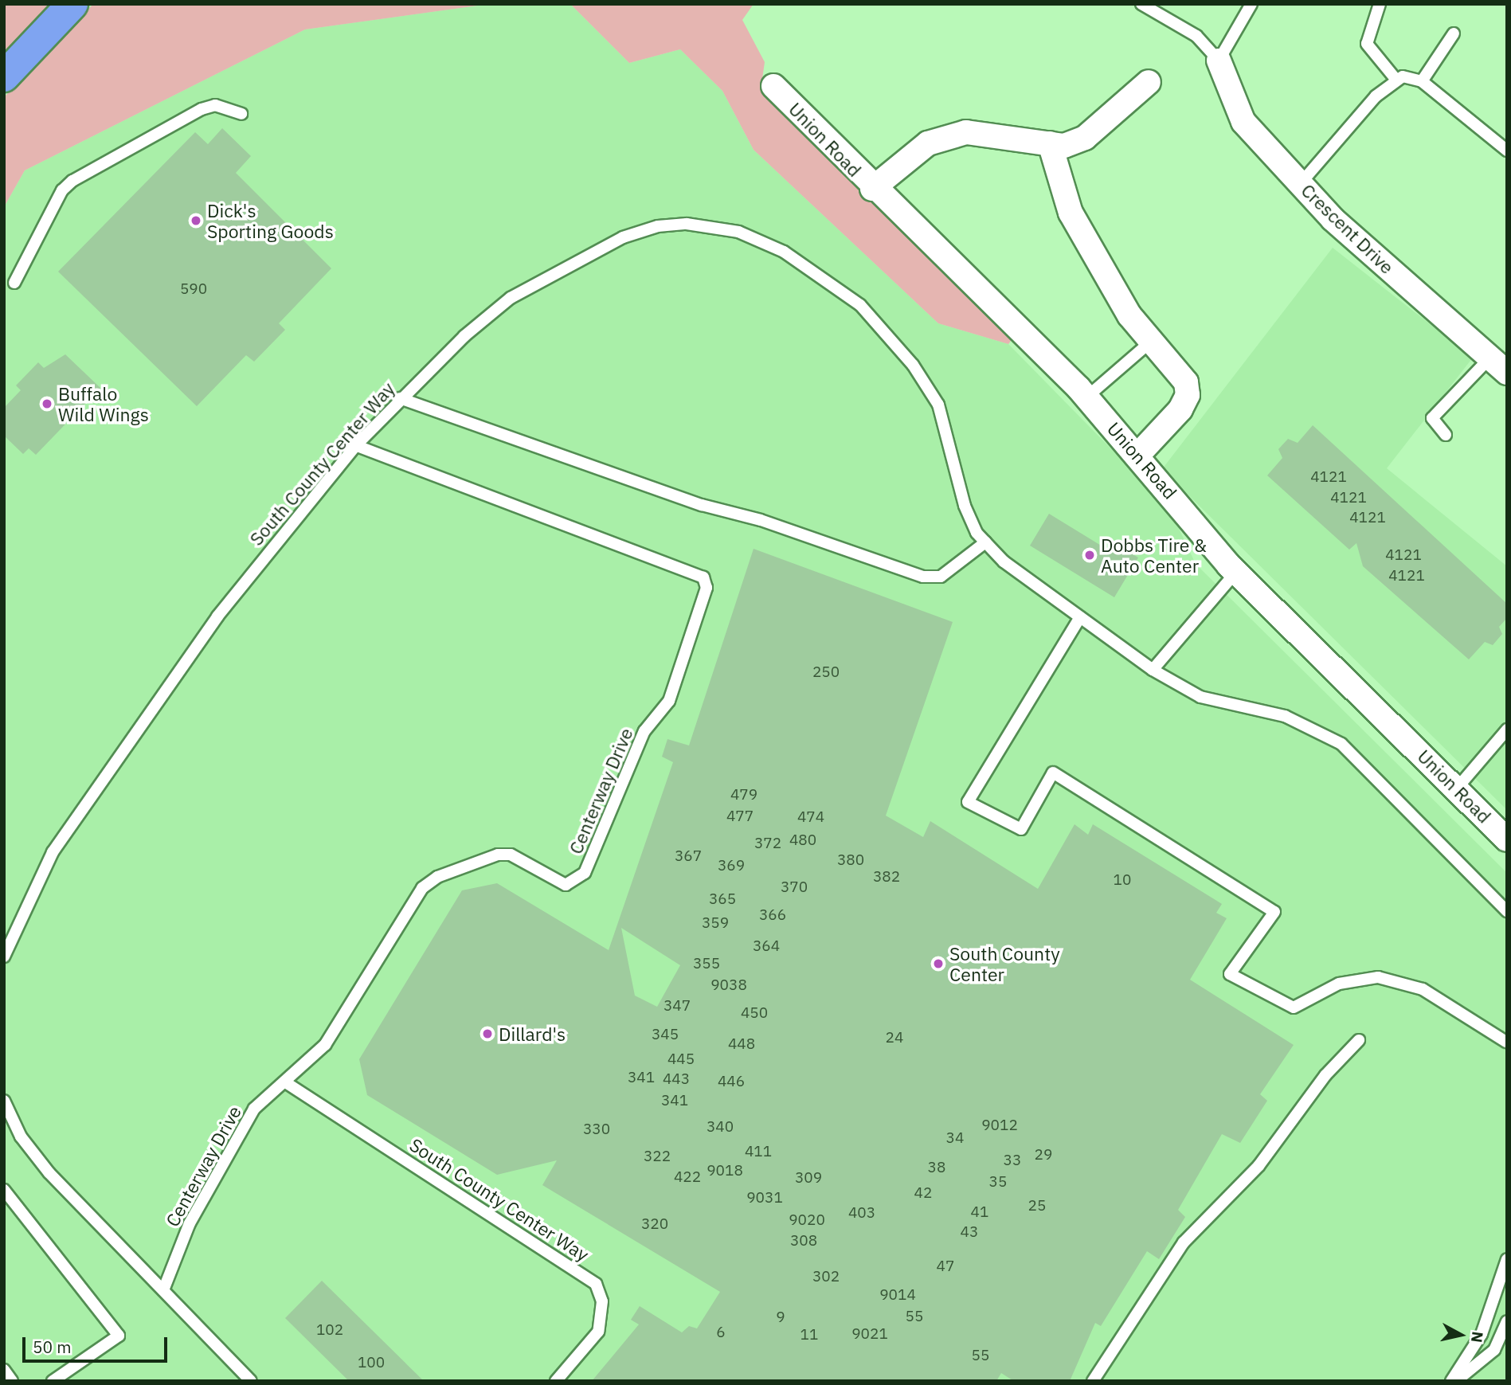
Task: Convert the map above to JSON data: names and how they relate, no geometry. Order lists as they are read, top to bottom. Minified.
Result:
{"streets":{"street":["Union Road","Crescent Drive"],"lane":["South County Center Way","Centerway Drive"]},"crossings":[["South County Center Way","Centerway Drive"]],"places":["Dick's Sporting Goods","Buffalo Wild Wings","Dobbs Tire & Auto Center","South County Center","Dillard's"],"house_numbers":["590","4121","4121","4121","4121","4121","250","479","477","474","480","372","367","380","369","382","10","370","365","366","359","364","355","9038","347","450","345","24","448","445","341","443","446","341","9012","340","330","34","411","29","322","33","38","9018","422","309","35","42","9031","25","41","403","9020","320","43","308","47","302","9014","55","9","102","6","9021","11","55","100"],"scale_bar":"50 m","north":"right"}
